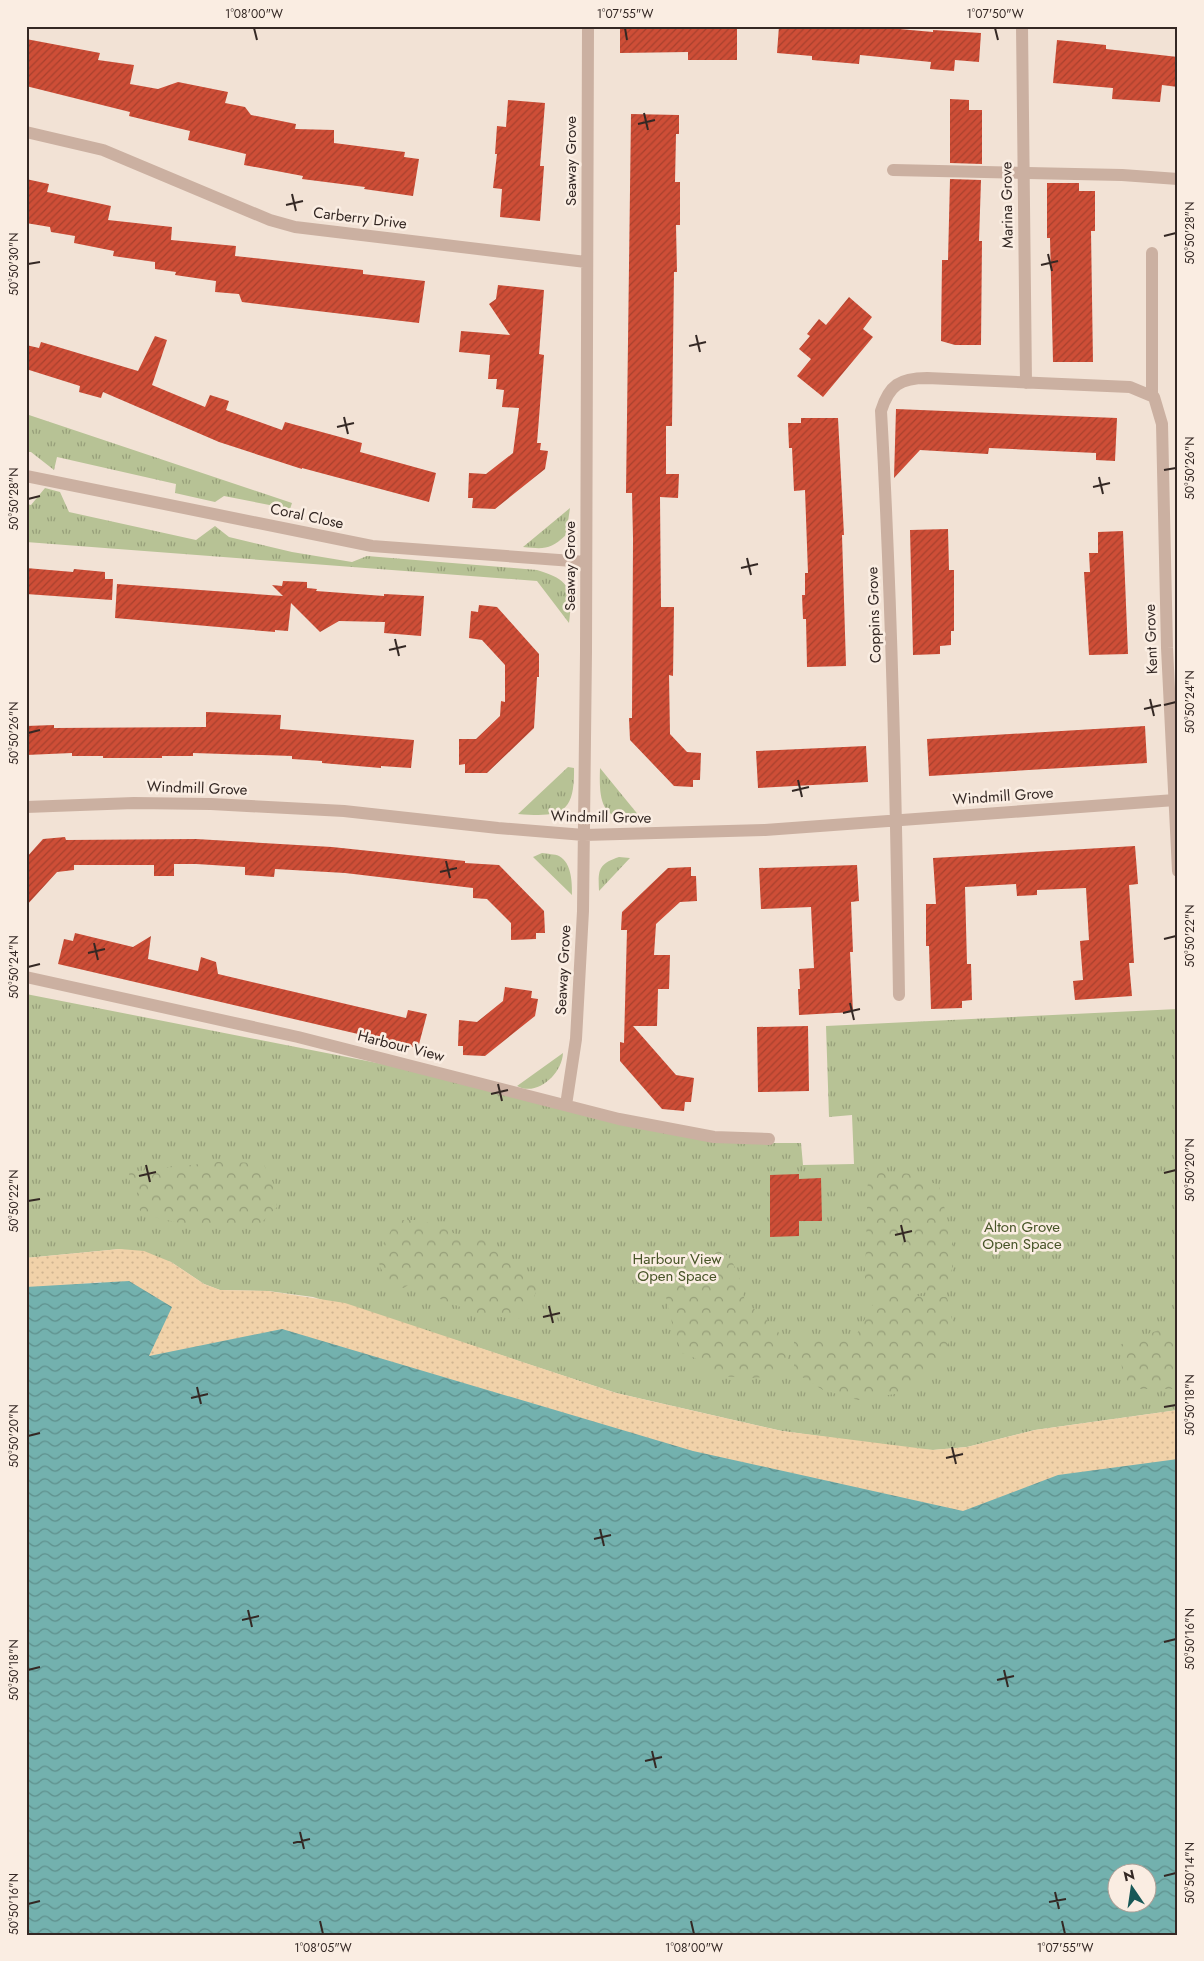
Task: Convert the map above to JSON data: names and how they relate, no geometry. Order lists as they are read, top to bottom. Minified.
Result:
{"streets":{"street":["Seaway Grove","Marina Grove","Carberry Drive","Coral Close","Coppins Grove","Kent Grove","Windmill Grove","Harbour View"]},"crossings":[["Seaway Grove","Carberry Drive"],["Seaway Grove","Coral Close"],["Seaway Grove","Windmill Grove"],["Seaway Grove","Harbour View"],["Marina Grove","Coppins Grove"],["Coppins Grove","Windmill Grove"],["Kent Grove","Windmill Grove"]],"parks":["Alton Grove Open Space","Harbour View Open Space"],"north":"top","coordinates":["1°08'00\"W","1°07'55\"W","1°07'50\"W","50°50'28\"N","50°50'30\"N","50°50'26\"N","50°50'24\"N","50°50'22\"N","50°50'20\"N","50°50'18\"N","50°50'16\"N","50°50'14\"N","1°08'05\"W"]}
